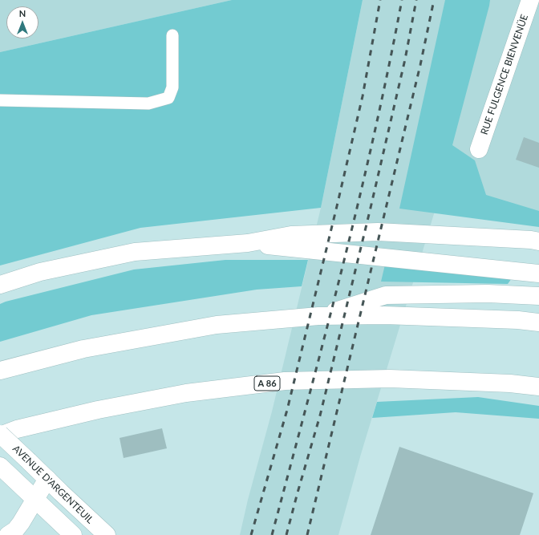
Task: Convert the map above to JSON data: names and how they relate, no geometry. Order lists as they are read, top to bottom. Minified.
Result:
{"streets":{"main road":["RUE FULGENCE BIENVENÜE","A 86","AVENUE D'ARGENTEUIL"]},"crossings":[["A 86","AVENUE D'ARGENTEUIL"]],"north":"top"}
